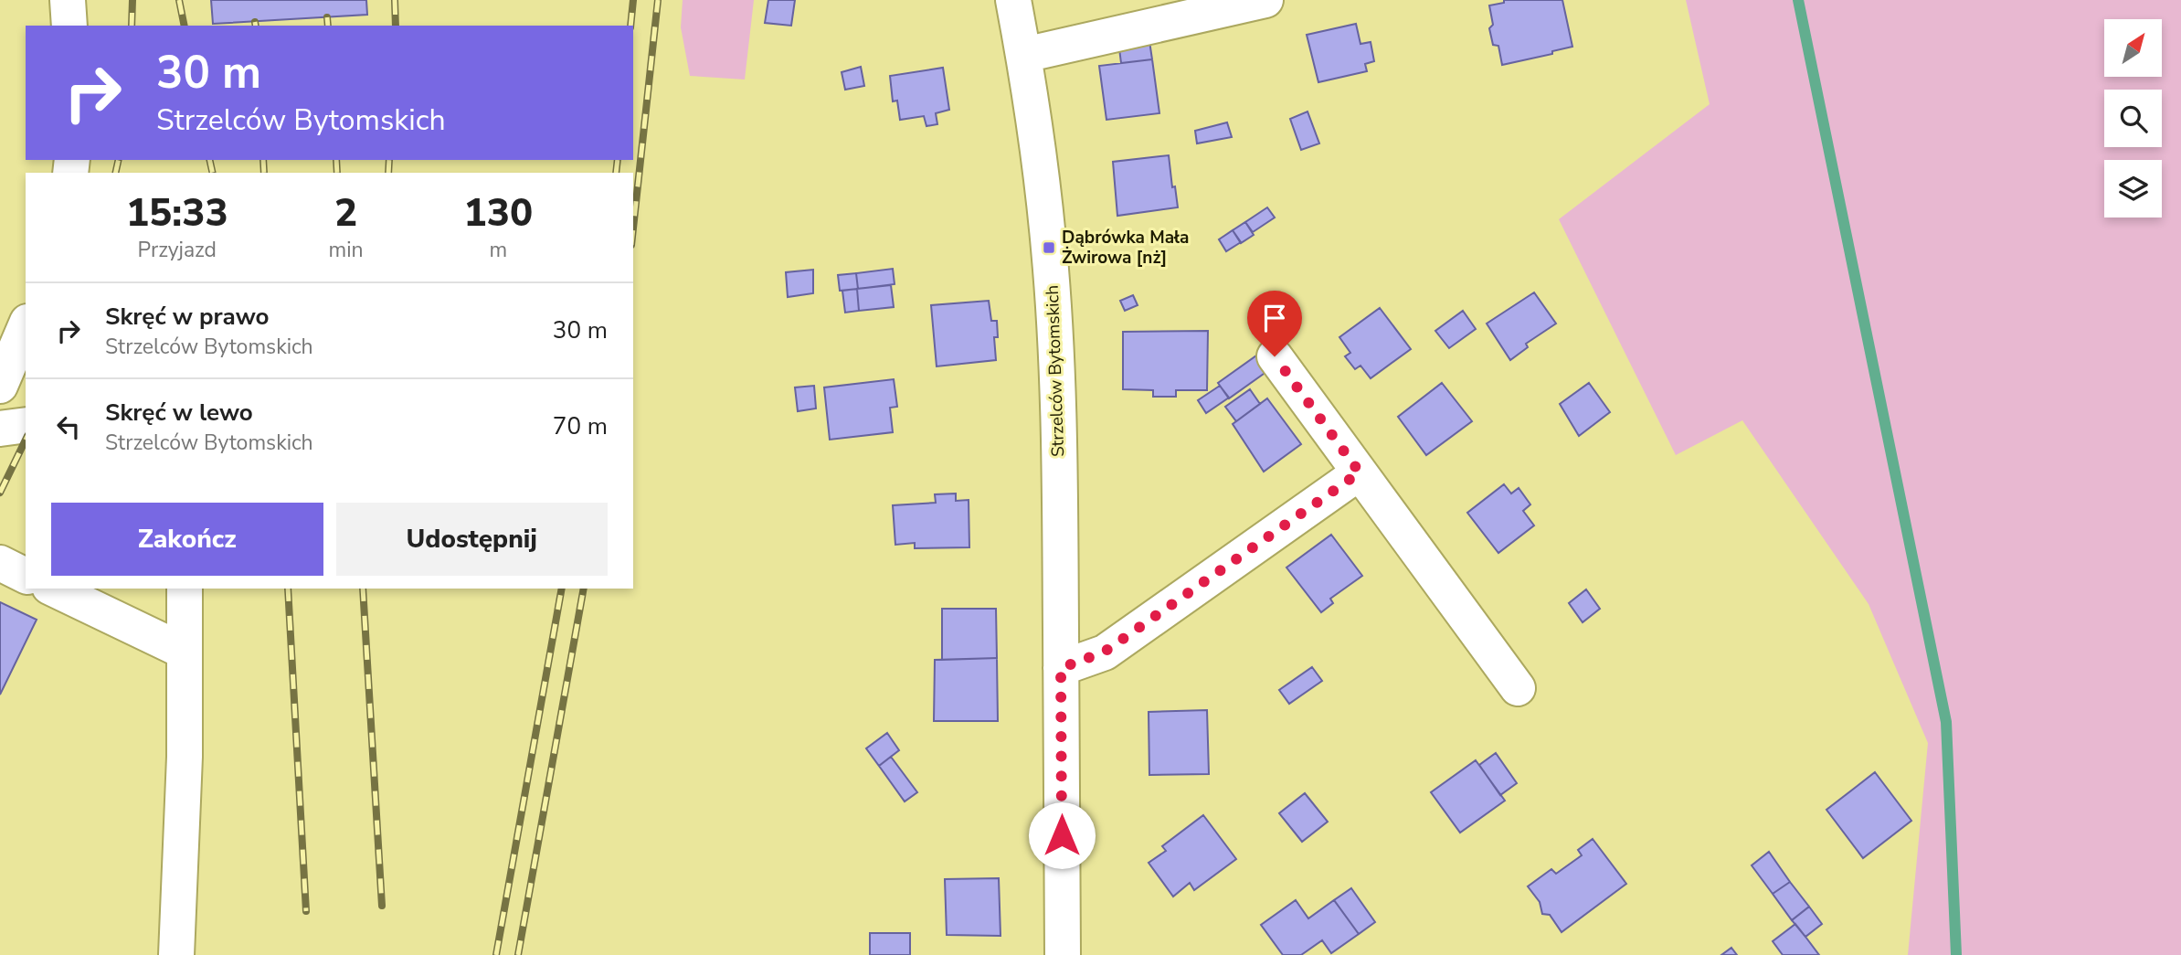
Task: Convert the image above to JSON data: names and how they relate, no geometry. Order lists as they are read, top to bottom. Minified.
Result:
{"streets":{"street":["Strzelców Bytomskich"]},"places":{"transit":["Dąbrówka Mała Żwirowa [nż]"]},"north":"top right","page":{"turn":["30 m","Strzelców Bytomskich"],"eta":["15:33","Przyjazd","2","min","130","m"],"list":[{"name":"Skręć w prawo","note":"Strzelców Bytomskich","value":"30 m"},{"name":"Skręć w lewo","note":"Strzelców Bytomskich","value":"70 m"}],"buttons":["Zakończ","Udostępnij"]}}
